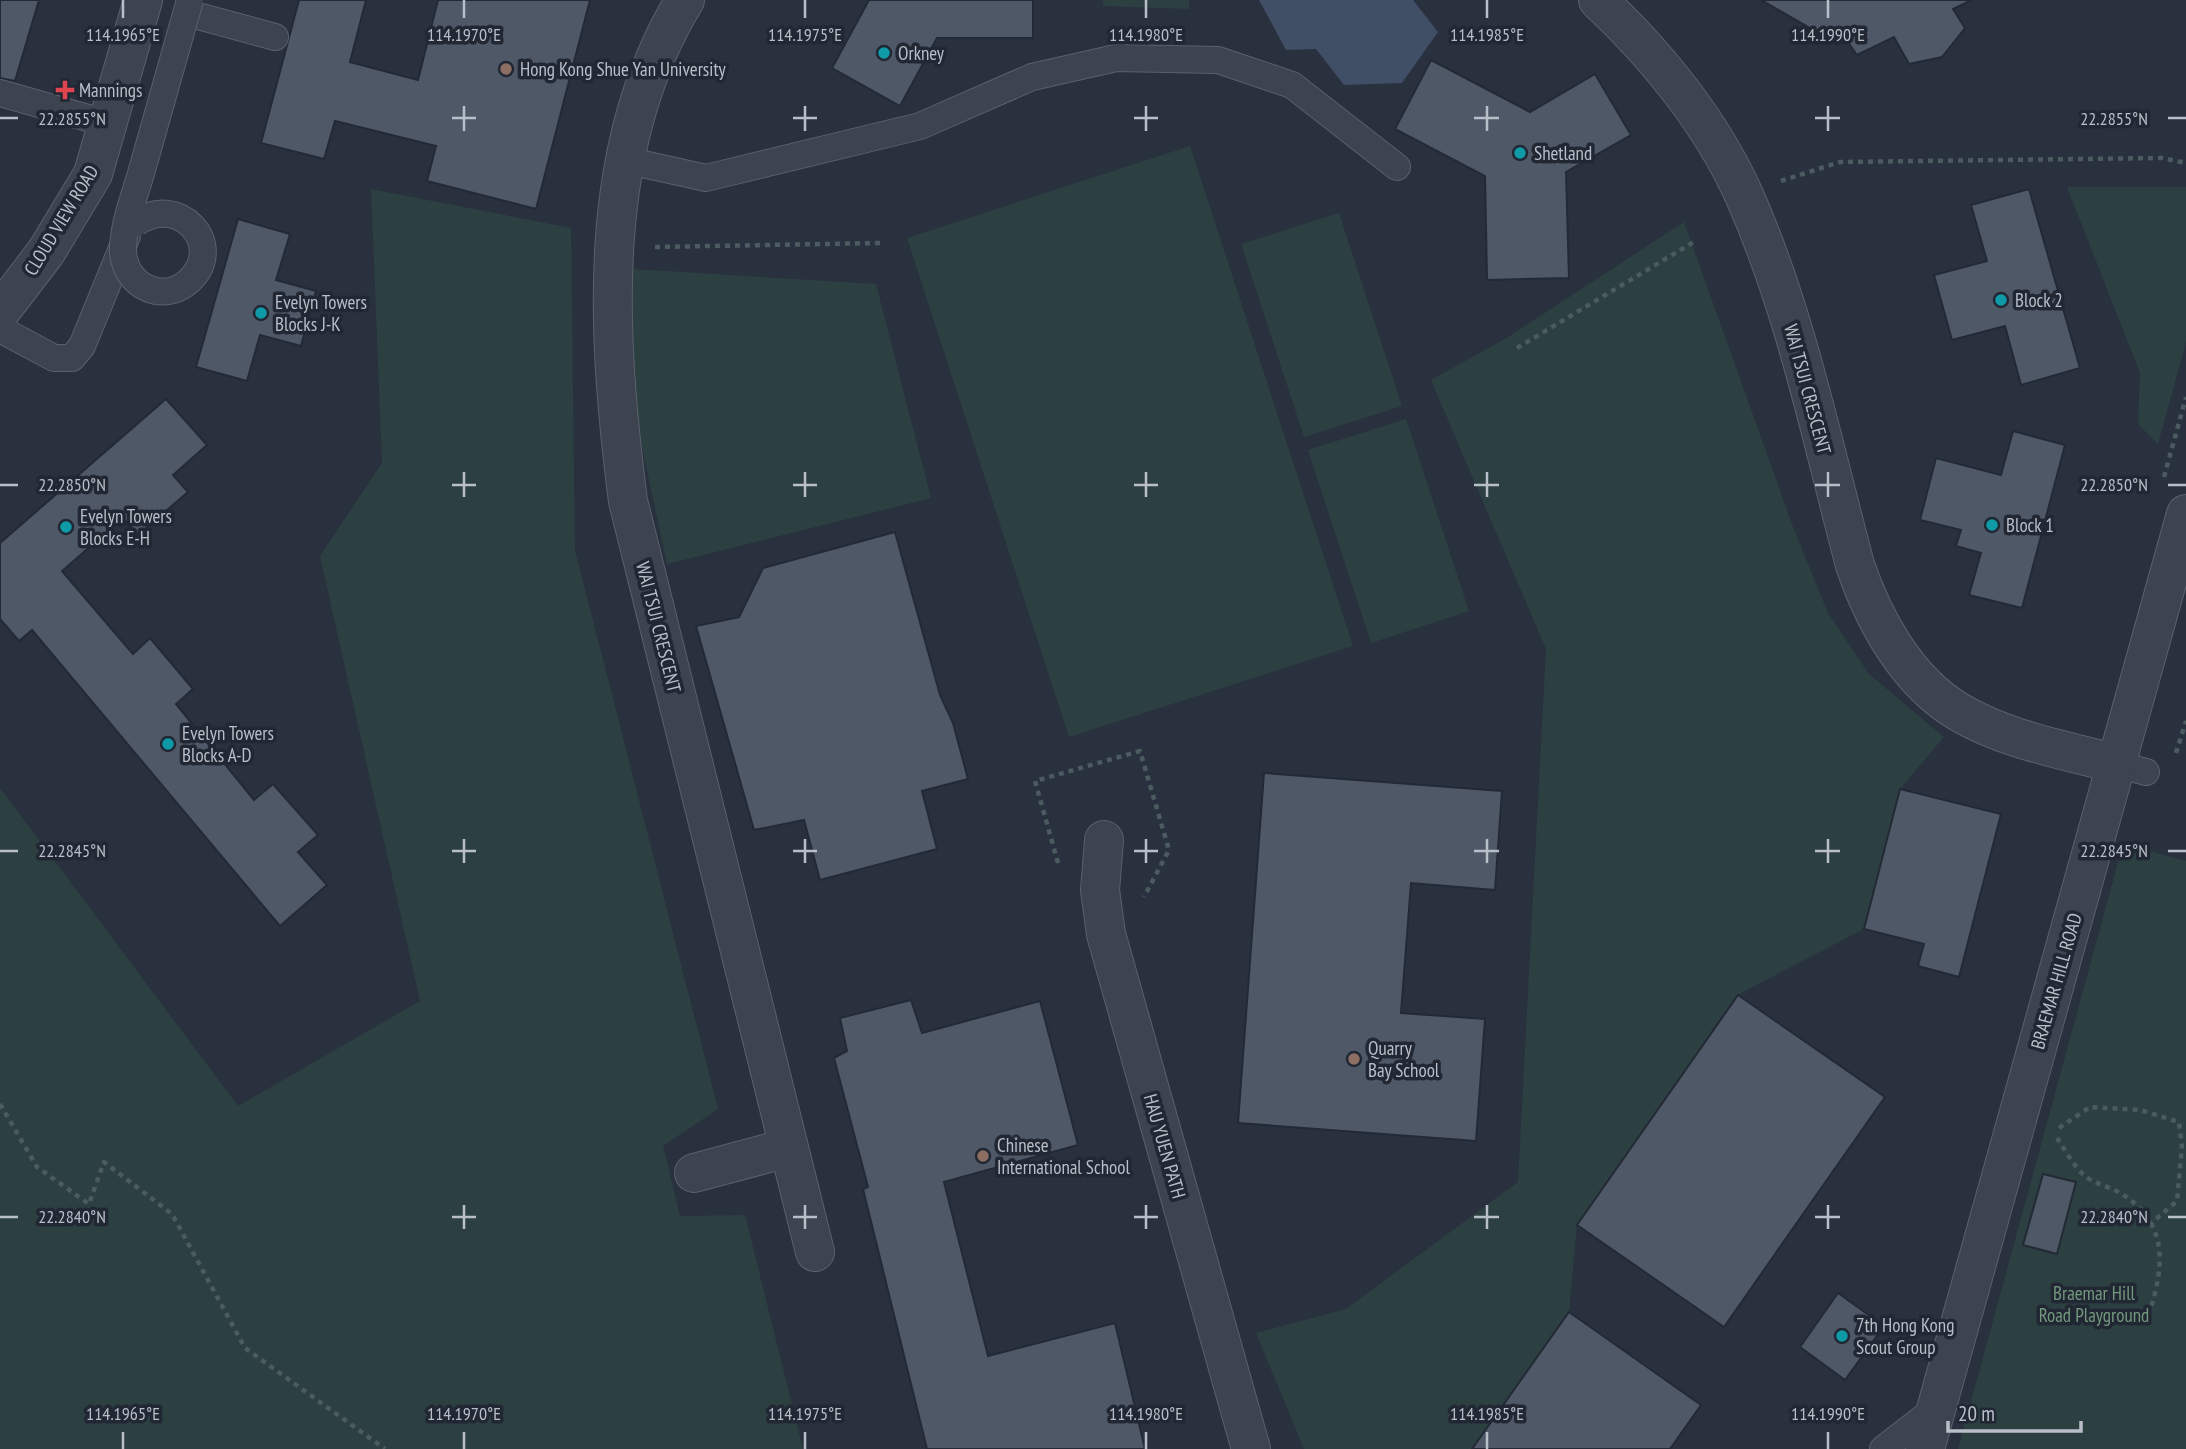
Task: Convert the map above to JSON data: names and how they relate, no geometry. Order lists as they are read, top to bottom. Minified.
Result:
{"streets":{"street":["CLOUD VIEW ROAD","WAI TSUI CRESCENT","BRAEMAR HILL ROAD","HAU YUEN PATH"]},"crossings":[["WAI TSUI CRESCENT","BRAEMAR HILL ROAD"]],"parks":["Braemar Hill Road Playground"],"places":{"other":["Orkney","Hong Kong Shue Yan University","Shetland","Block 2","Evelyn Towers Blocks J-K","Block 1","Evelyn Towers Blocks E-H","Evelyn Towers Blocks A-D","Quarry Bay School","Chinese International School","7th Hong Kong Scout Group"],"health":["Mannings"]},"scale_bar":"20 m","coordinates":["114.1965°E","114.1970°E","114.1975°E","114.1980°E","114.1985°E","114.1990°E","22.2855°N","22.2850°N","22.2845°N","22.2840°N"]}
